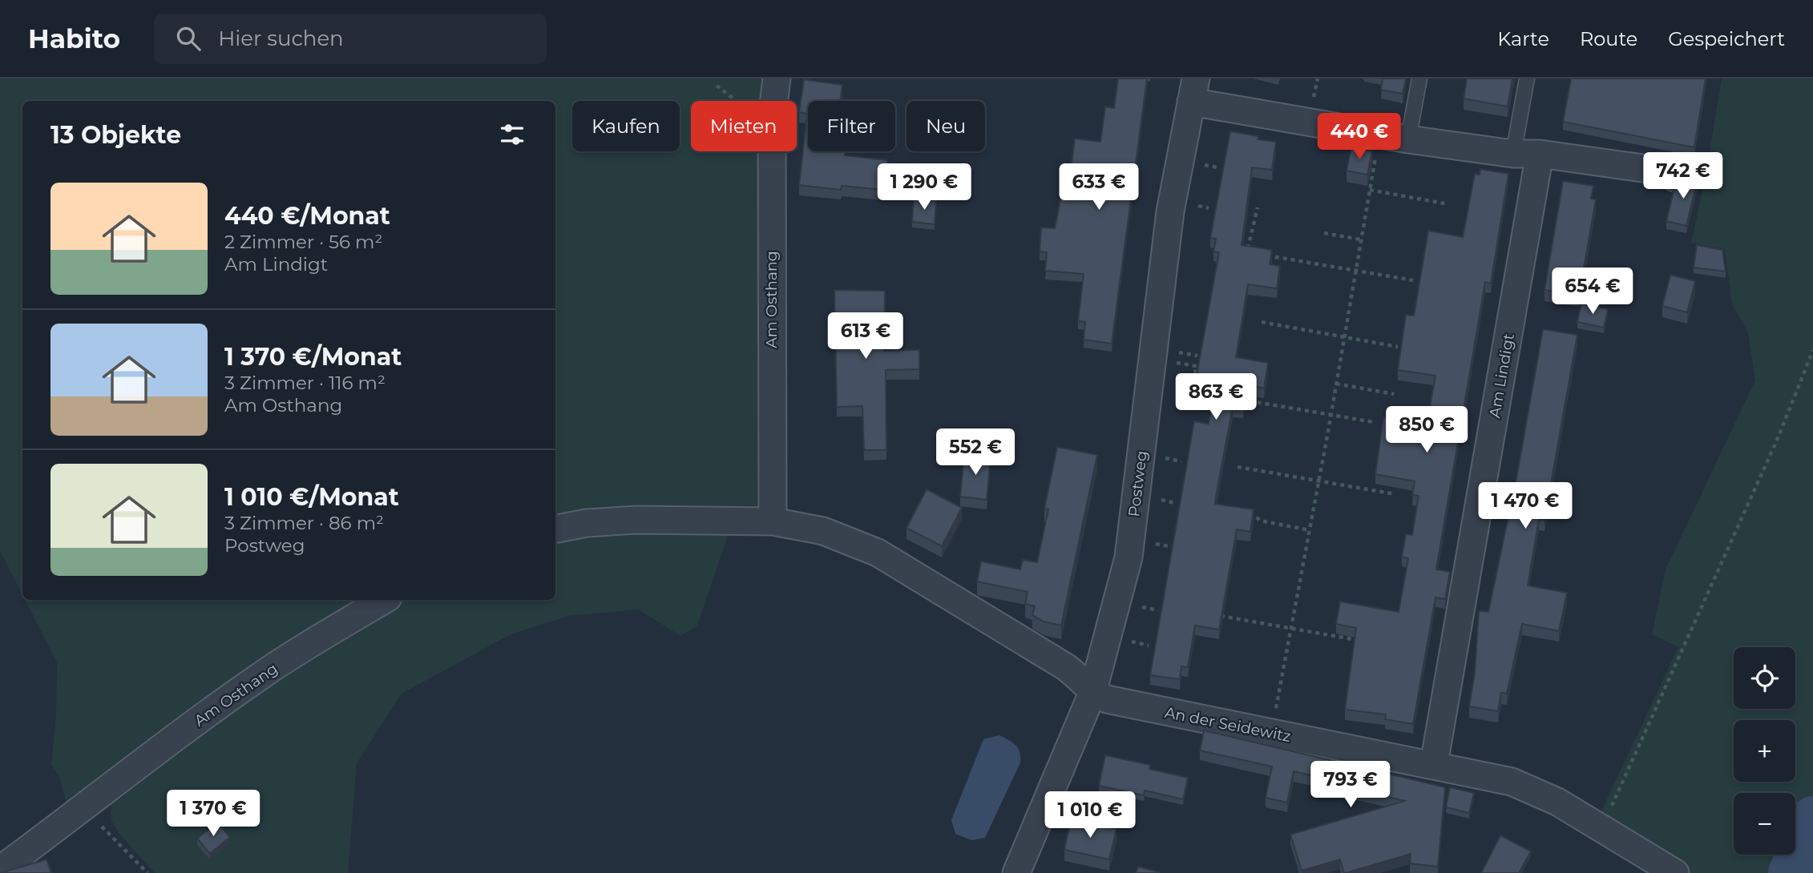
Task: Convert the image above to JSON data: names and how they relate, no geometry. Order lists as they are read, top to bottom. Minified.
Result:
{"streets":{"street":["Am Osthang","Am Lindigt","Postweg","An der Seidewitz"]},"crossings":[["Am Lindigt","An der Seidewitz"],["Postweg","An der Seidewitz"]],"page":{"header":"Habito","search":"Hier suchen","nav":["Karte","Route","Gespeichert"],"chip":["Kaufen","Mieten","Filter","Neu"],"heading":"13 Objekte","price":["440 €","742 €","1 290 €","633 €","654 €","613 €","863 €","850 €","552 €","1 470 €","793 €","1 370 €","1 010 €"],"list":[{"name":"440 €/Monat","note":"2 Zimmer · 56 m² · Am Lindigt"},{"name":"1 370 €/Monat","note":"3 Zimmer · 116 m² · Am Osthang"},{"name":"1 010 €/Monat","note":"3 Zimmer · 86 m² · Postweg"}],"map_buttons":["+","−"]}}
